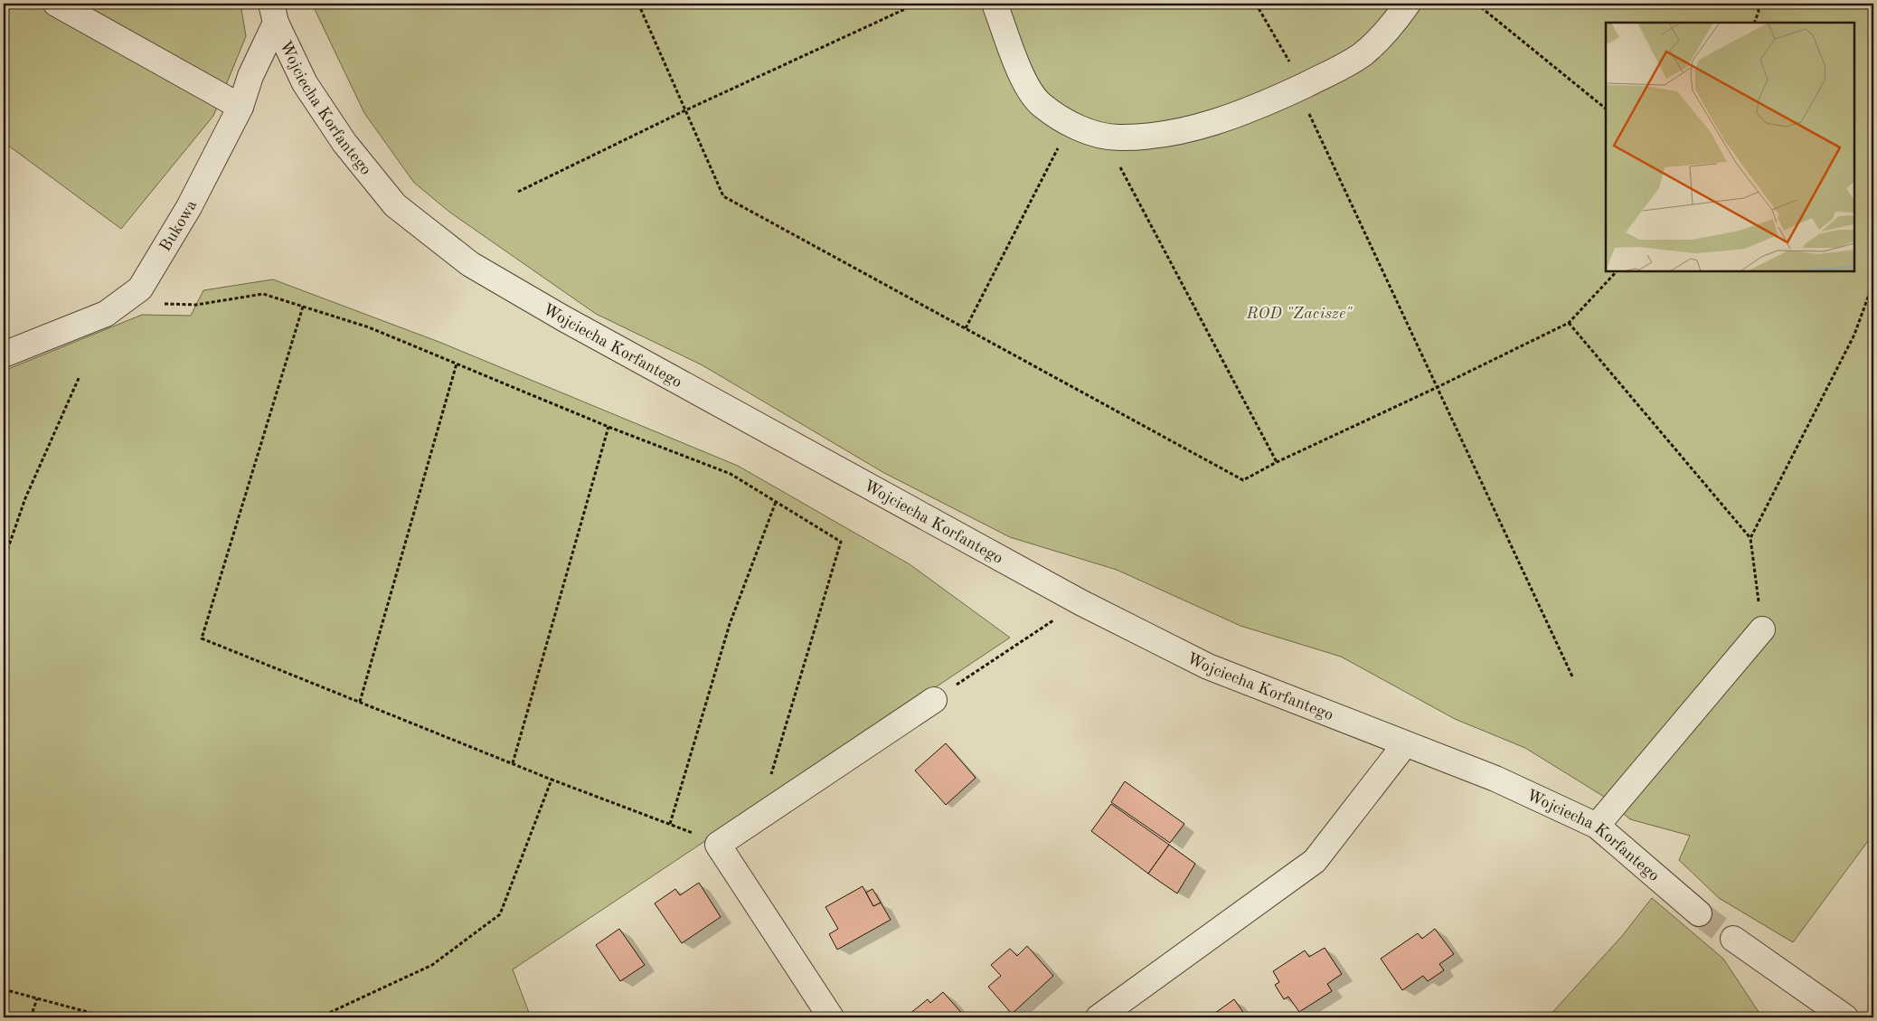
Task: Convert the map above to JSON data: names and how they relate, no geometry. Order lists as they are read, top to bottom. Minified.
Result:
{"streets":{"street":["Wojciecha Korfantego","Bukowa"]},"crossings":[["Wojciecha Korfantego","Bukowa"]],"parks":["ROD \"Zacisze\""]}
